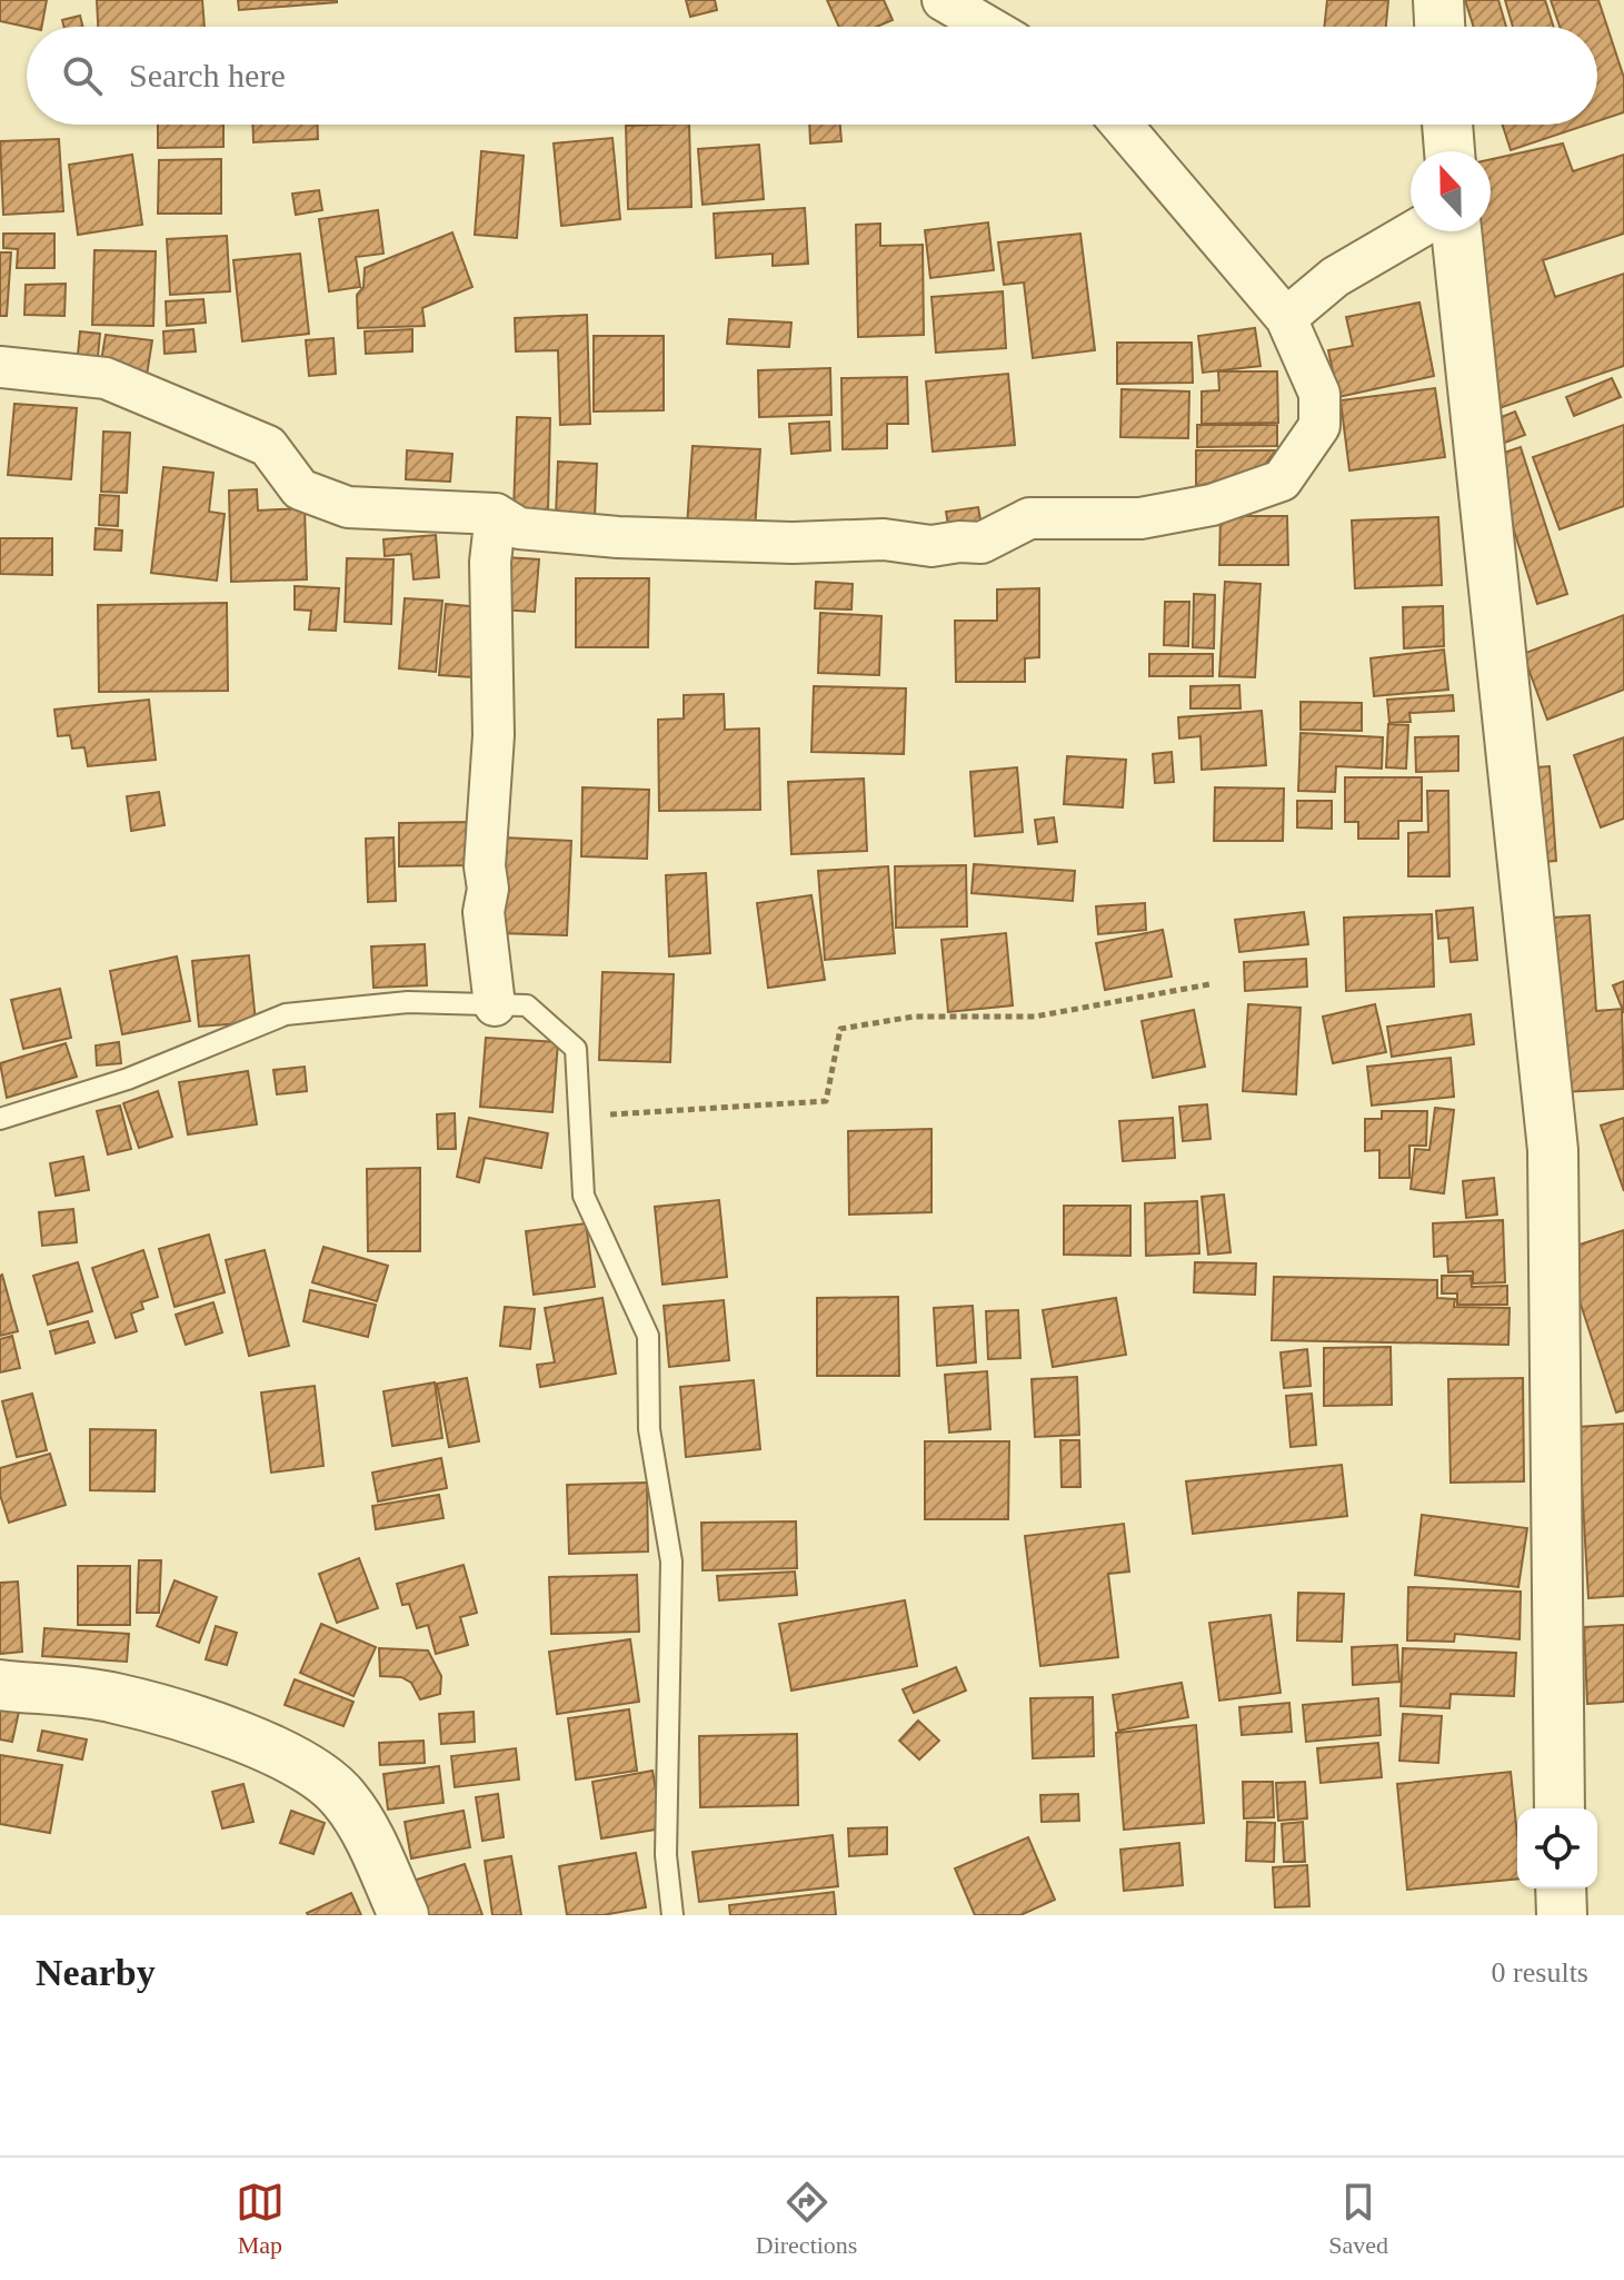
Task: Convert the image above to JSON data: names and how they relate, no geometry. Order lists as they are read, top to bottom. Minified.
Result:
{"north":"top","page":{"search":"Search here","heading":["Nearby","0 results"],"nav":["Map","Directions","Saved"]}}
